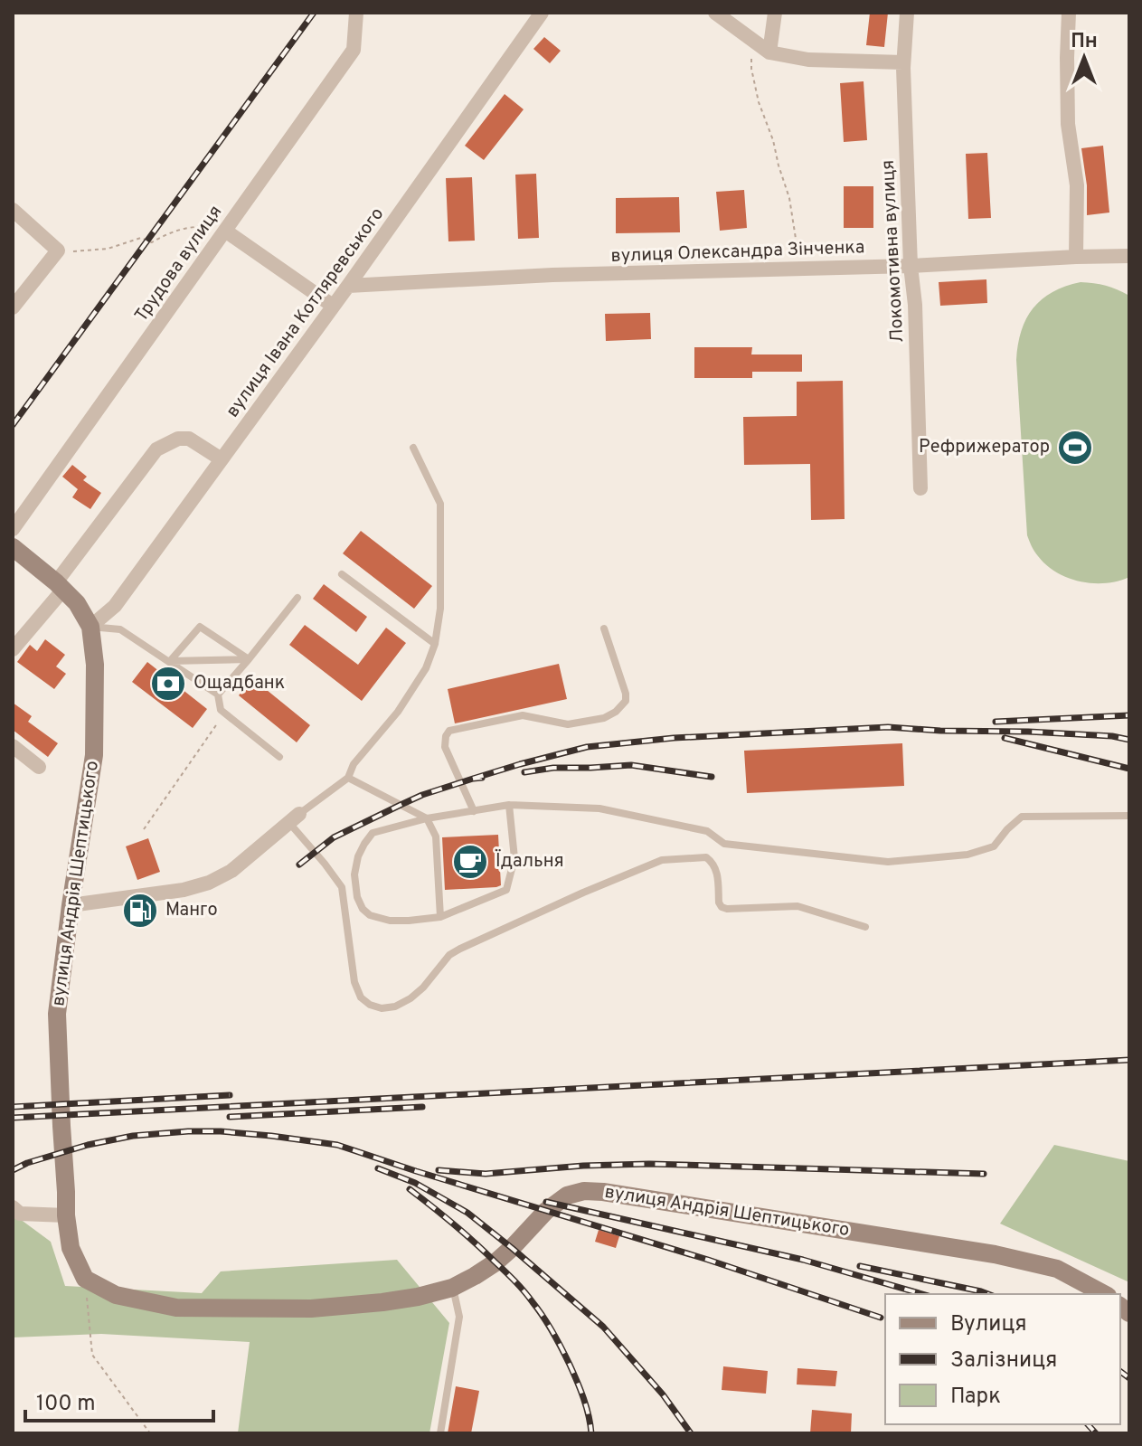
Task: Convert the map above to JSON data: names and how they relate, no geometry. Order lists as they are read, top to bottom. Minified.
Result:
{"streets":{"main road":["вулиця Андрія Шептицького"],"street":["Локомотивна вулиця","вулиця Олександра Зінченка","Трудова вулиця","вулиця Івана Котляревського"]},"crossings":[["Локомотивна вулиця","вулиця Олександра Зінченка"],["вулиця Олександра Зінченка","вулиця Івана Котляревського"],["вулиця Івана Котляревського","вулиця Андрія Шептицького"]],"places":{"sports":["Рефрижератор"],"bank":["Ощадбанк"],"cafe":["Їдальня"],"fuel station":["Манго"]},"legend":["Вулиця","Залізниця","Парк"],"scale_bar":"100 m","north":"top"}
